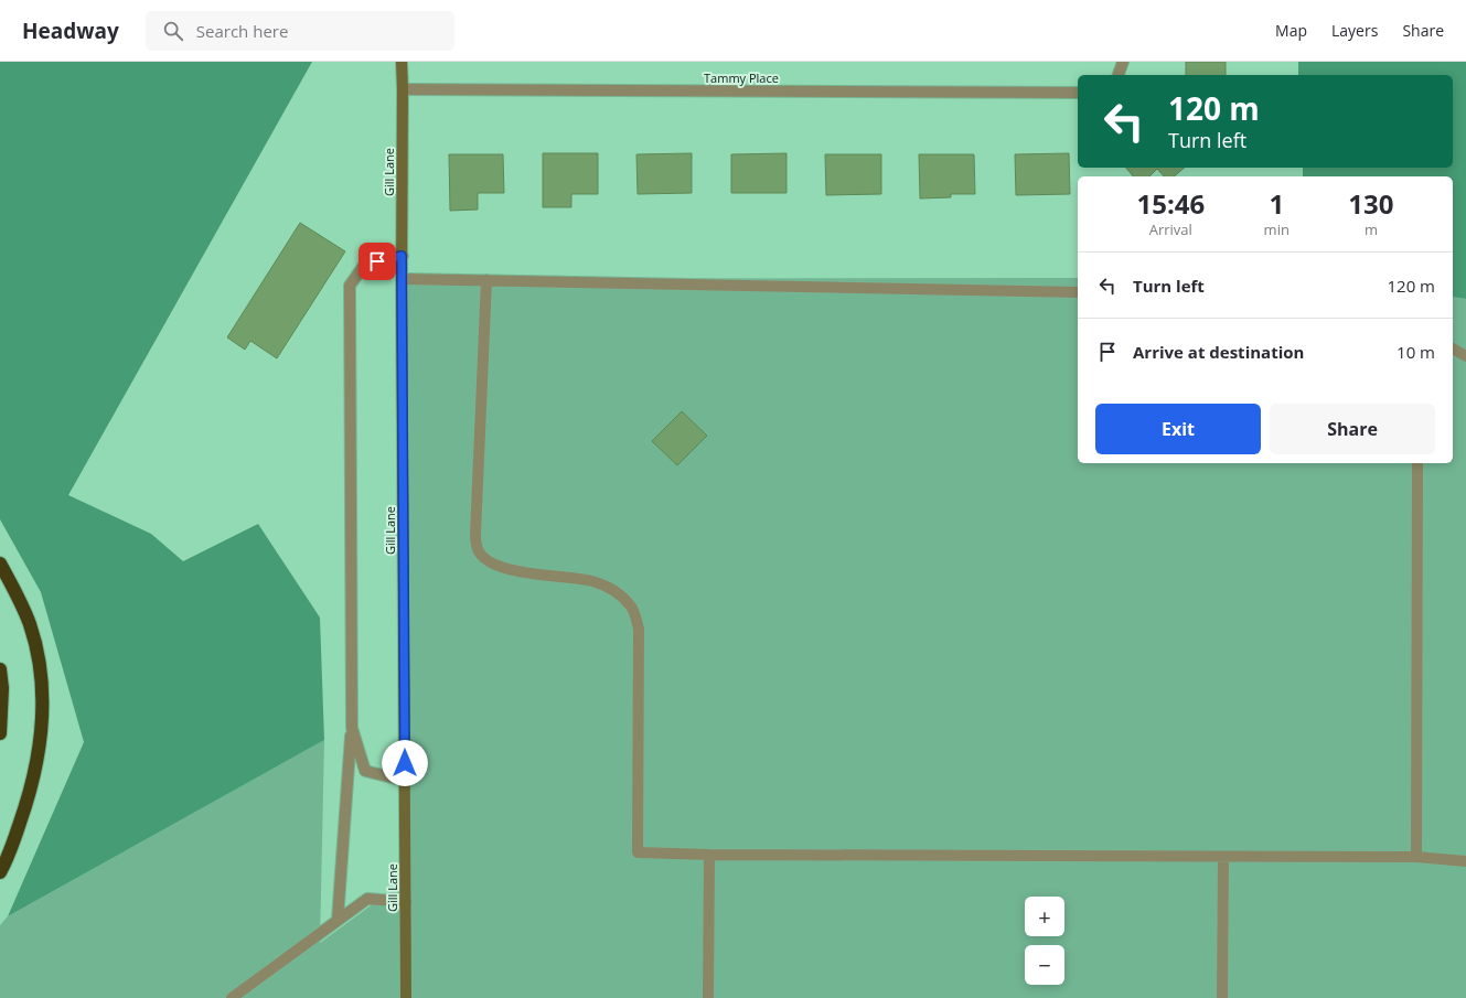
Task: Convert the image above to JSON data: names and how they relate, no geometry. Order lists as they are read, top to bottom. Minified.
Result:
{"streets":{"street":["Tammy Place","Gill Lane"]},"crossings":[["Tammy Place","Gill Lane"]],"page":{"header":"Headway","search":"Search here","nav":["Map","Layers","Share"],"turn":["120 m","Turn left"],"eta":["15:46","Arrival","1","min","130","m"],"list":[{"name":"Turn left","value":"120 m"},{"name":"Arrive at destination","value":"10 m"}],"buttons":["Exit","Share"],"map_buttons":["+","−"]}}
